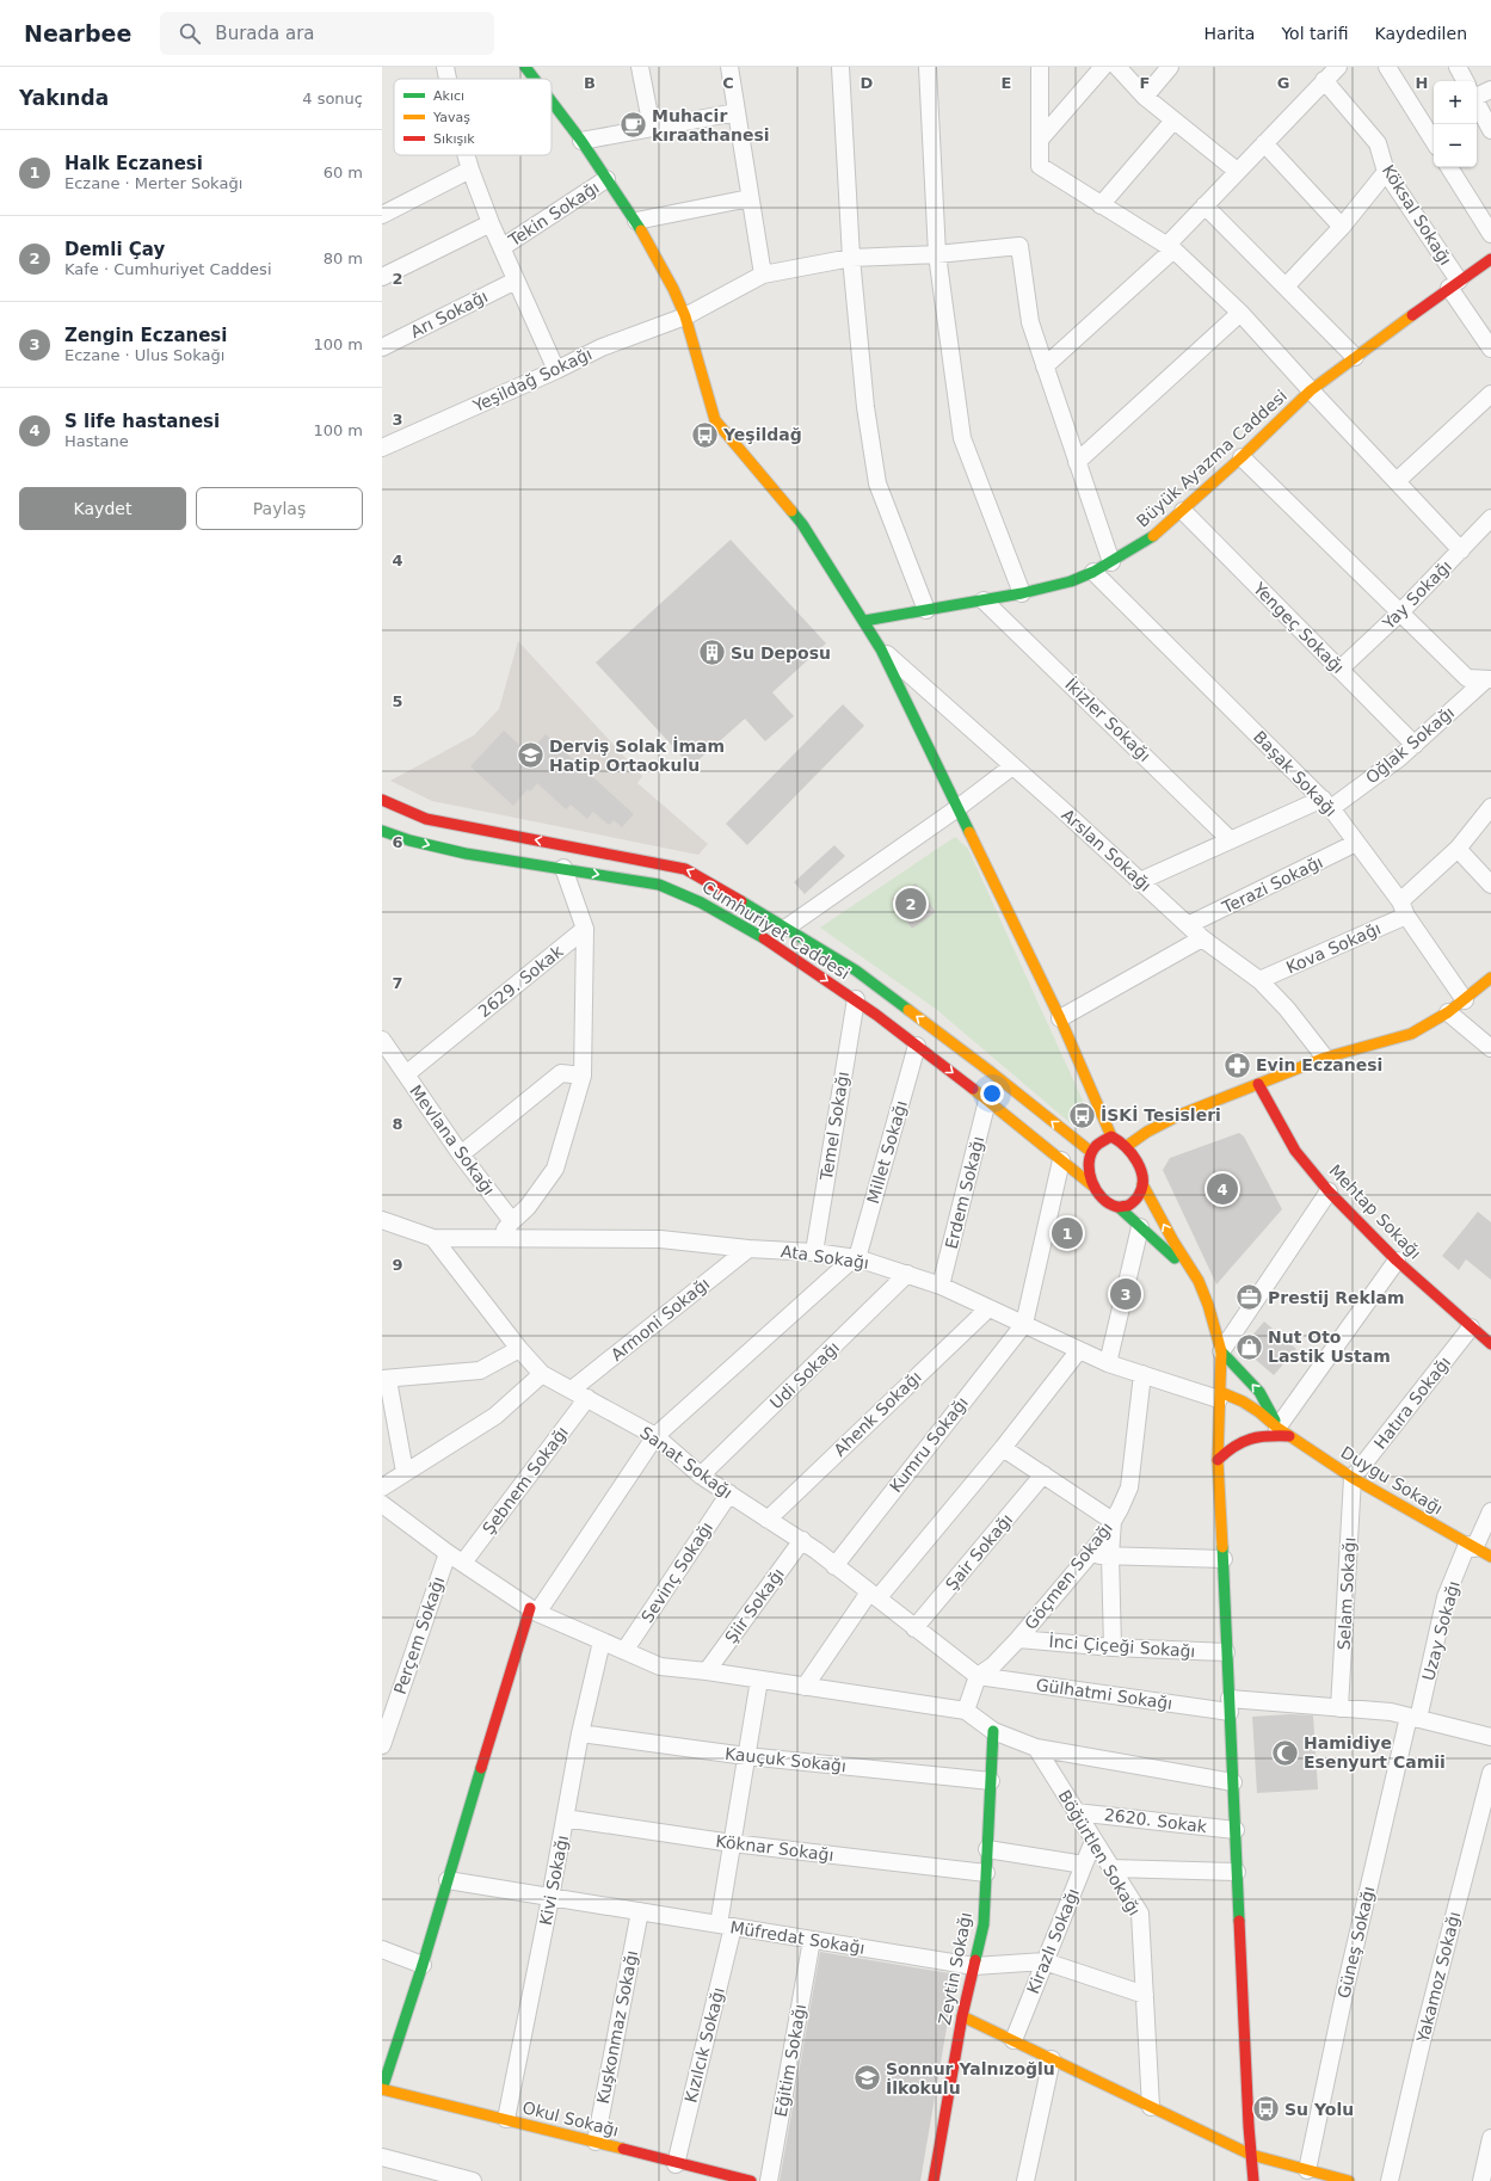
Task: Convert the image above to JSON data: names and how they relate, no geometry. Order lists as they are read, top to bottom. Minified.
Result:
{"streets":{"main road":["Büyük Ayazma Caddesi","Cumhuriyet Caddesi","Mehtap Sokağı","Duygu Sokağı","Zeytin Sokağı","Okul Sokağı"],"street":["Tekin Sokağı","Köksal Sokağı","Arı Sokağı","Yeşildağ Sokağı","Yay Sokağı","Yengeç Sokağı","İkizler Sokağı","Oğlak Sokağı","Başak Sokağı","Arslan Sokağı","Terazi Sokağı","Kova Sokağı","2629. Sokak","Temel Sokağı","Mevlana Sokağı","Millet Sokağı","Erdem Sokağı","Ata Sokağı","Armoni Sokağı","Udi Sokağı","Hatıra Sokağı","Ahenk Sokağı","Kumru Sokağı","Sanat Sokağı","Şebnem Sokağı","Şair Sokağı","Sevinç Sokağı","Göçmen Sokağı","Selam Sokağı","Şiir Sokağı","Uzay Sokağı","Perçem Sokağı","İnci Çiçeği Sokağı","Gülhatmi Sokağı","Kauçuk Sokağı","2620. Sokak","Köknar Sokağı","Böğürtlen Sokağı","Kivi Sokağı","Müfredat Sokağı","Kirazlı Sokağı","Güneş Sokağı","Yakamoz Sokağı","Kuşkonmaz Sokağı","Kızılcık Sokağı","Eğitim Sokağı"]},"crossings":[["Köksal Sokağı","Büyük Ayazma Caddesi"],["Büyük Ayazma Caddesi","Yengeç Sokağı"],["Büyük Ayazma Caddesi","İkizler Sokağı"],["Büyük Ayazma Caddesi","Başak Sokağı"],["Yay Sokağı","Yengeç Sokağı"],["Yengeç Sokağı","Oğlak Sokağı"],["İkizler Sokağı","Oğlak Sokağı"],["Oğlak Sokağı","Başak Sokağı"],["Oğlak Sokağı","Arslan Sokağı"],["Başak Sokağı","Terazi Sokağı"],["Başak Sokağı","Kova Sokağı"],["Arslan Sokağı","Terazi Sokağı"],["Arslan Sokağı","Kova Sokağı"],["Cumhuriyet Caddesi","Temel Sokağı"],["Cumhuriyet Caddesi","Millet Sokağı"],["Cumhuriyet Caddesi","Erdem Sokağı"],["2629. Sokak","Mevlana Sokağı"],["Temel Sokağı","Ata Sokağı"],["Millet Sokağı","Ata Sokağı"],["Erdem Sokağı","Ata Sokağı"],["Mehtap Sokağı","Hatıra Sokağı"],["Ata Sokağı","Armoni Sokağı"],["Ata Sokağı","Udi Sokağı"],["Ata Sokağı","Ahenk Sokağı"],["Ata Sokağı","Kumru Sokağı"],["Ata Sokağı","Sanat Sokağı"],["Ata Sokağı","Duygu Sokağı"],["Ata Sokağı","Göçmen Sokağı"],["Armoni Sokağı","Sanat Sokağı"],["Udi Sokağı","Sanat Sokağı"],["Hatıra Sokağı","Duygu Sokağı"],["Hatıra Sokağı","Selam Sokağı"],["Ahenk Sokağı","Sanat Sokağı"],["Kumru Sokağı","Sanat Sokağı"],["Sanat Sokağı","Şebnem Sokağı"],["Sanat Sokağı","Şair Sokağı"],["Sanat Sokağı","Sevinç Sokağı"],["Sanat Sokağı","Göçmen Sokağı"],["Sanat Sokağı","Şiir Sokağı"],["Sanat Sokağı","Gülhatmi Sokağı"],["Duygu Sokağı","Selam Sokağı"],["Duygu Sokağı","Uzay Sokağı"],["Göçmen Sokağı","İnci Çiçeği Sokağı"],["Göçmen Sokağı","Gülhatmi Sokağı"],["Selam Sokağı","Gülhatmi Sokağı"],["Uzay Sokağı","Gülhatmi Sokağı"],["Uzay Sokağı","Güneş Sokağı"],["Gülhatmi Sokağı","Güneş Sokağı"],["Kauçuk Sokağı","Kivi Sokağı"],["Kauçuk Sokağı","Zeytin Sokağı"],["Kauçuk Sokağı","Kızılcık Sokağı"],["2620. Sokak","Böğürtlen Sokağı"],["Köknar Sokağı","Kivi Sokağı"],["Köknar Sokağı","Zeytin Sokağı"],["Köknar Sokağı","Kızılcık Sokağı"],["Böğürtlen Sokağı","Müfredat Sokağı"],["Böğürtlen Sokağı","Kirazlı Sokağı"],["Kivi Sokağı","Müfredat Sokağı"],["Kivi Sokağı","Okul Sokağı"],["Müfredat Sokağı","Kirazlı Sokağı"],["Müfredat Sokağı","Zeytin Sokağı"],["Müfredat Sokağı","Kuşkonmaz Sokağı"],["Müfredat Sokağı","Kızılcık Sokağı"],["Müfredat Sokağı","Eğitim Sokağı"],["Kuşkonmaz Sokağı","Okul Sokağı"],["Kızılcık Sokağı","Okul Sokağı"]],"places":{"cafe":["Muhacir kıraathanesi"],"bus stop":["Yeşildağ","İSKİ Tesisleri","Su Yolu"],"building":["Su Deposu"],"school or university":["Derviş Solak İmam Hatip Ortaokulu","Sonnur Yalnızoğlu İlkokulu"],"pharmacy":["Evin Eczanesi"],"office":["Prestij Reklam"],"shop":["Nut Oto Lastik Ustam"],"mosque":["Hamidiye Esenyurt Camii"]},"legend":["Akıcı","Yavaş","Sıkışık"],"page":{"header":"Nearbee","search":"Burada ara","nav":["Harita","Yol tarifi","Kaydedilen"],"heading":["Yakında","4 sonuç"],"map_buttons":["+","−"],"list":[{"mark":"1","name":"Halk Eczanesi","note":"Eczane · Merter Sokağı","value":"60 m"},{"mark":"2","name":"Demli Çay","note":"Kafe · Cumhuriyet Caddesi","value":"80 m"},{"mark":"3","name":"Zengin Eczanesi","note":"Eczane · Ulus Sokağı","value":"100 m"},{"mark":"4","name":"S life hastanesi","note":"Hastane","value":"100 m"}],"buttons":["Kaydet","Paylaş"],"pins":["2","4","1","3"]},"grid":{"columns":["B","C","D","E","F","G","H"],"rows":["2","3","4","5","6","7","8","9"]}}
